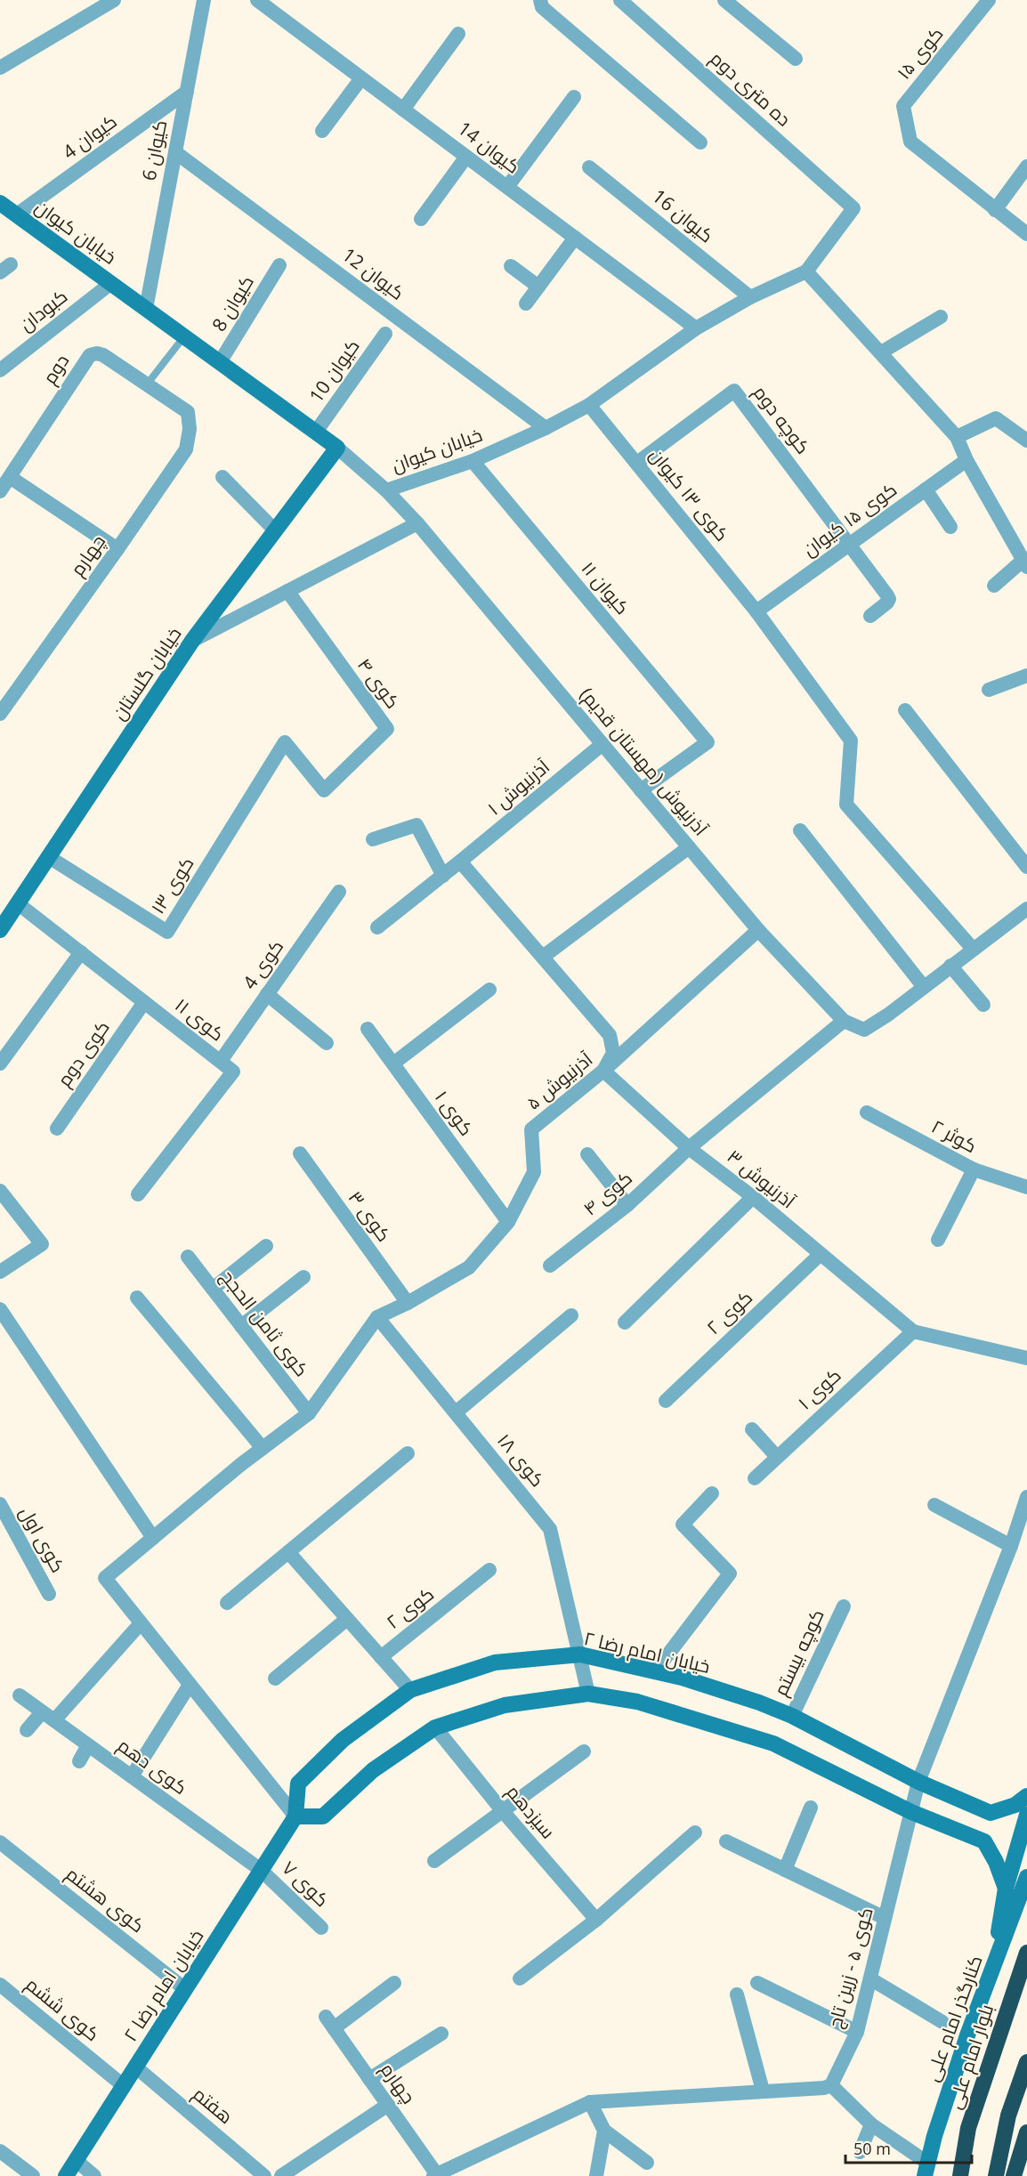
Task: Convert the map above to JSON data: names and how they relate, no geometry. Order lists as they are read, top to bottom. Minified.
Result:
{"streets":{"highway":["بلوار امام علی"],"street":["کوی ۱۵","ده متری دوم","کیوان 4","کیوان 14","کیوان 6","کیوان 16","خیابان کیوان","کیوان 12","کیوان 8","کبودان","دوم","کیوان 10","کوچه دوم","کوی ۱۳ کیوان","کوی ۱۵ کیوان","چهارم","کیوان ۱۱","خیابان گلستان","کوی ۴","آذرنیوش (مهستان قدیم)","آذرنیوش ۱","کوی ۱۳","کوی 4","کوی ۱۱","کوی دوم","آذرنیوش ۵","کوی ۱","کوثر ۲","آذرنیوش ۳","کوی ۳","کوی ۲","کوی ثامن الحجج","کوی ۱۸","کوی اول","خیابان امام رضا ۲","کوچه بیستم","کوی دهم","سیزدهم","کوی ۷","کوی هشتم","کوی ۵ - زرین تاج","کوی ششم","کنارگذر امام علی","هفتم"]},"crossings":[["ده متری دوم","خیابان کیوان"],["کیوان 4","کیوان 6"],["کیوان 4","خیابان کیوان"],["کیوان 14","خیابان کیوان"],["کیوان 6","خیابان کیوان"],["کیوان 6","کیوان 12"],["کیوان 16","خیابان کیوان"],["خیابان کیوان","کیوان 12"],["خیابان کیوان","کیوان 8"],["خیابان کیوان","کبودان"],["خیابان کیوان","کیوان 10"],["خیابان کیوان","کوی ۱۳ کیوان"],["خیابان کیوان","کیوان ۱۱"],["خیابان کیوان","خیابان گلستان"],["خیابان کیوان","آذرنیوش (مهستان قدیم)"],["دوم","چهارم"],["کوچه دوم","کوی ۱۳ کیوان"],["کوچه دوم","کوی ۱۵ کیوان"],["کوی ۱۳ کیوان","کوی ۱۵ کیوان"],["کیوان ۱۱","آذرنیوش (مهستان قدیم)"],["خیابان گلستان","کوی ۱۳"],["خیابان گلستان","کوی ۱۱"],["کوی ۴","کوی ۱۳"],["کوی ۴","آذرنیوش ۳"],["آذرنیوش (مهستان قدیم)","آذرنیوش ۱"],["آذرنیوش (مهستان قدیم)","آذرنیوش ۵"],["کوی 4","کوی ۱۱"],["کوی ۱۱","کوی دوم"],["آذرنیوش ۵","کوی ۱"],["آذرنیوش ۵","آذرنیوش ۳"],["آذرنیوش ۵","کوی ۳"],["آذرنیوش ۵","کوی ۱۸"],["کوی ۱","آذرنیوش ۳"],["آذرنیوش ۳","کوی ۲"],["کوی ۱۸","خیابان امام رضا ۲"],["خیابان امام رضا ۲","کوچه بیستم"],["خیابان امام رضا ۲","کوی دهم"],["خیابان امام رضا ۲","کوی ۷"],["خیابان امام رضا ۲","کوی هشتم"],["خیابان امام رضا ۲","کوی ۵ - زرین تاج"],["خیابان امام رضا ۲","کوی ششم"],["خیابان امام رضا ۲","هفتم"],["کوی دهم","کوی ۷"]],"scale_bar":"50 m"}
